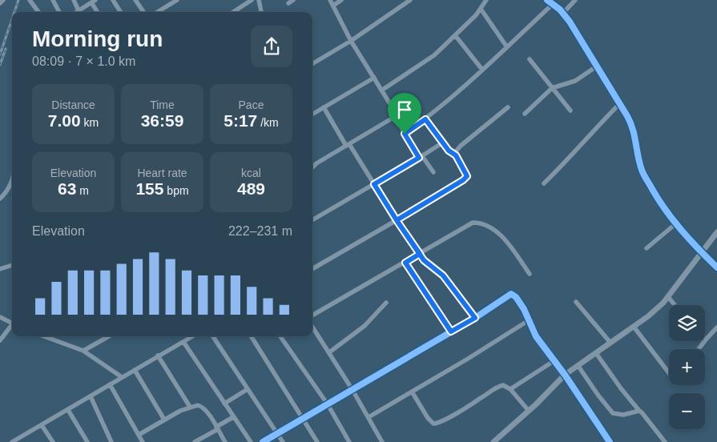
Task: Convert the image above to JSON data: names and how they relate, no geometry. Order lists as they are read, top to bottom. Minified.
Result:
{"page":{"heading":["Morning run","08:09 · 7 × 1.0 km"],"stats":[["Distance","7.00 km"],["Time","36:59"],["Pace","5:17 /km"],["Elevation","63 m"],["Heart rate","155 bpm"],["kcal","489"]],"chart":["Elevation","222–231 m"],"map_buttons":["+","−"]}}
